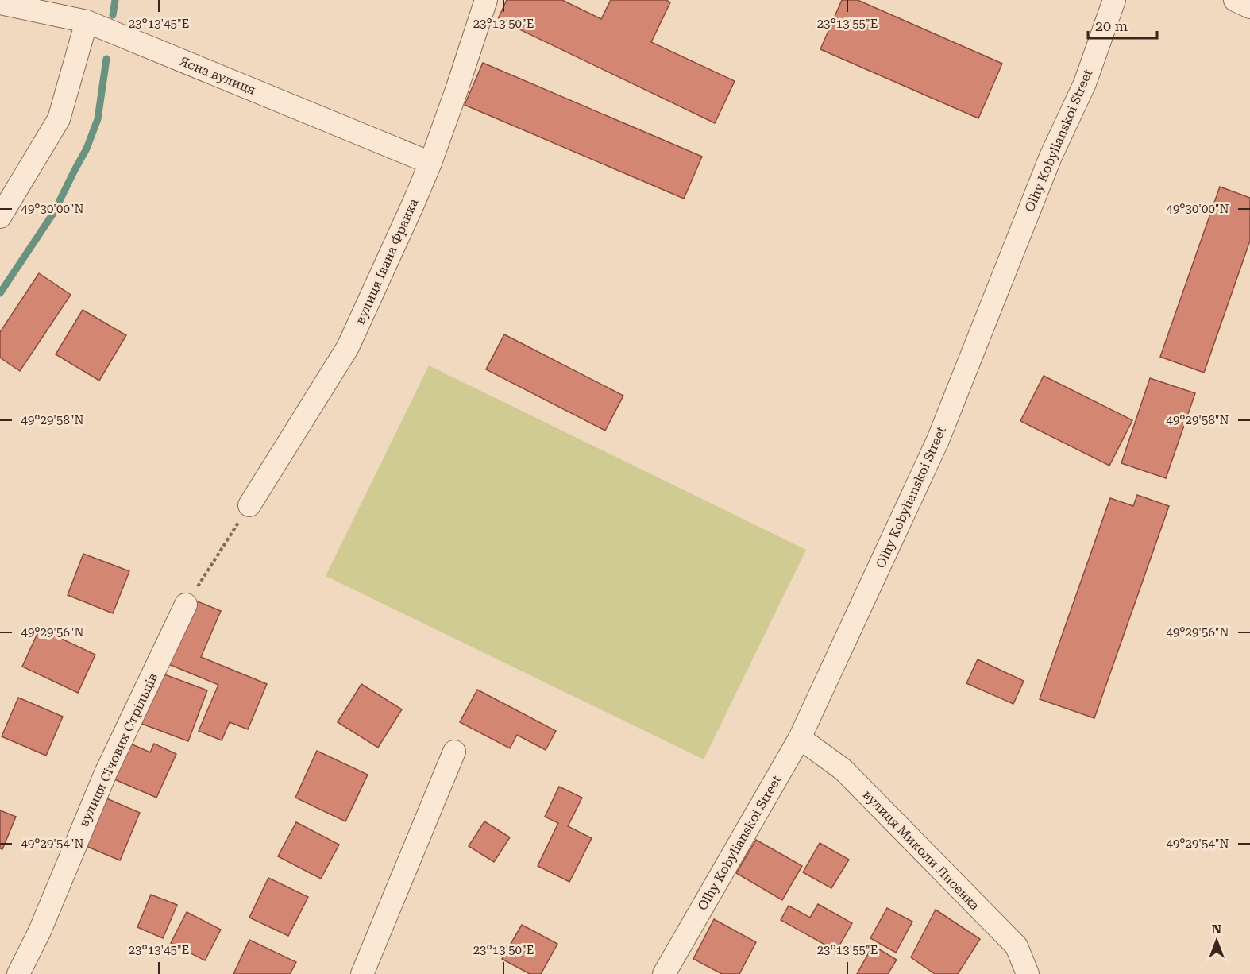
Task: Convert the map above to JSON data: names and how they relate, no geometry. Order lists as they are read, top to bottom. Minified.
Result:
{"streets":{"street":["Ясна вулиця","Olhy Kobylianskoi Street","вулиця Івана Франка","вулиця Січових Стрільців","вулиця Миколи Лисенка"]},"crossings":[["Ясна вулиця","вулиця Івана Франка"],["Olhy Kobylianskoi Street","вулиця Миколи Лисенка"]],"scale_bar":"20 m","north":"top","coordinates":["23°13'45\"E","23°13'50\"E","23°13'55\"E","49°30'00\"N","49°29'58\"N","49°29'56\"N","49°29'54\"N"]}
